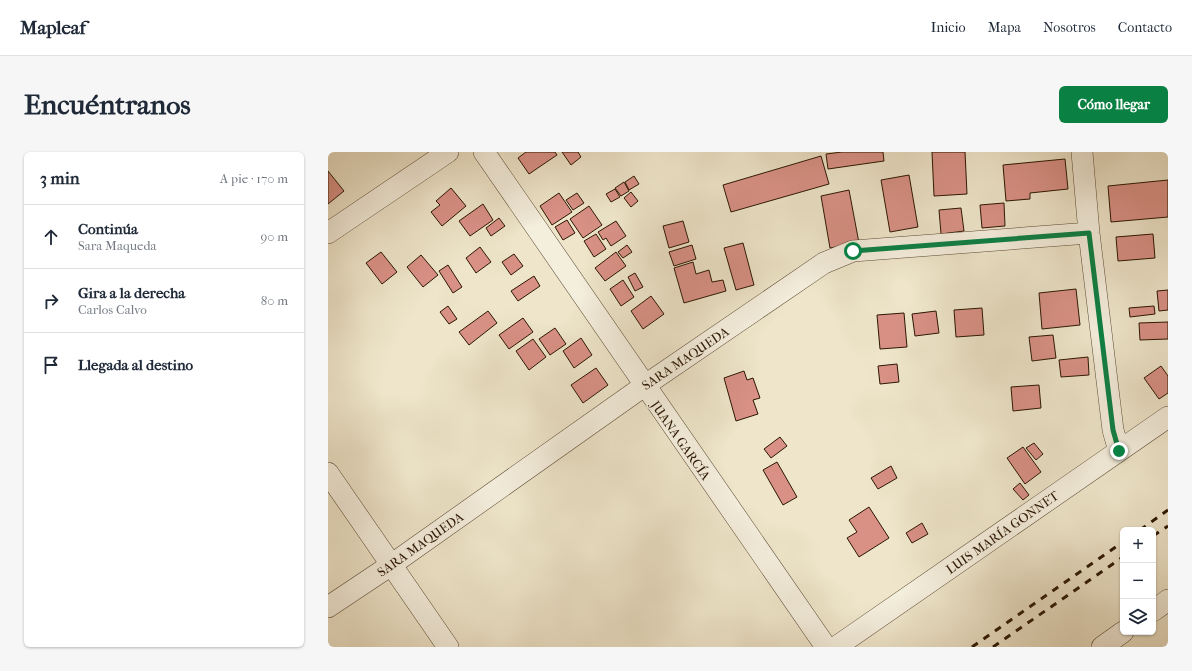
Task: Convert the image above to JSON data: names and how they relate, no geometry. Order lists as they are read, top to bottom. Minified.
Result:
{"streets":{"street":["SARA MAQUEDA","JUANA GARCÍA","LUIS MARÍA GONNET"]},"crossings":[["SARA MAQUEDA","JUANA GARCÍA"]],"page":{"header":"Mapleaf","nav":["Inicio","Mapa","Nosotros","Contacto"],"buttons":"Cómo llegar","title":"Encuéntranos","heading":["3 min","A pie · 170 m"],"list":[["Continúa","Sara Maqueda","90 m"],["Gira a la derecha","Carlos Calvo","80 m"],"Llegada al destino"],"map_buttons":["+","−"]}}
